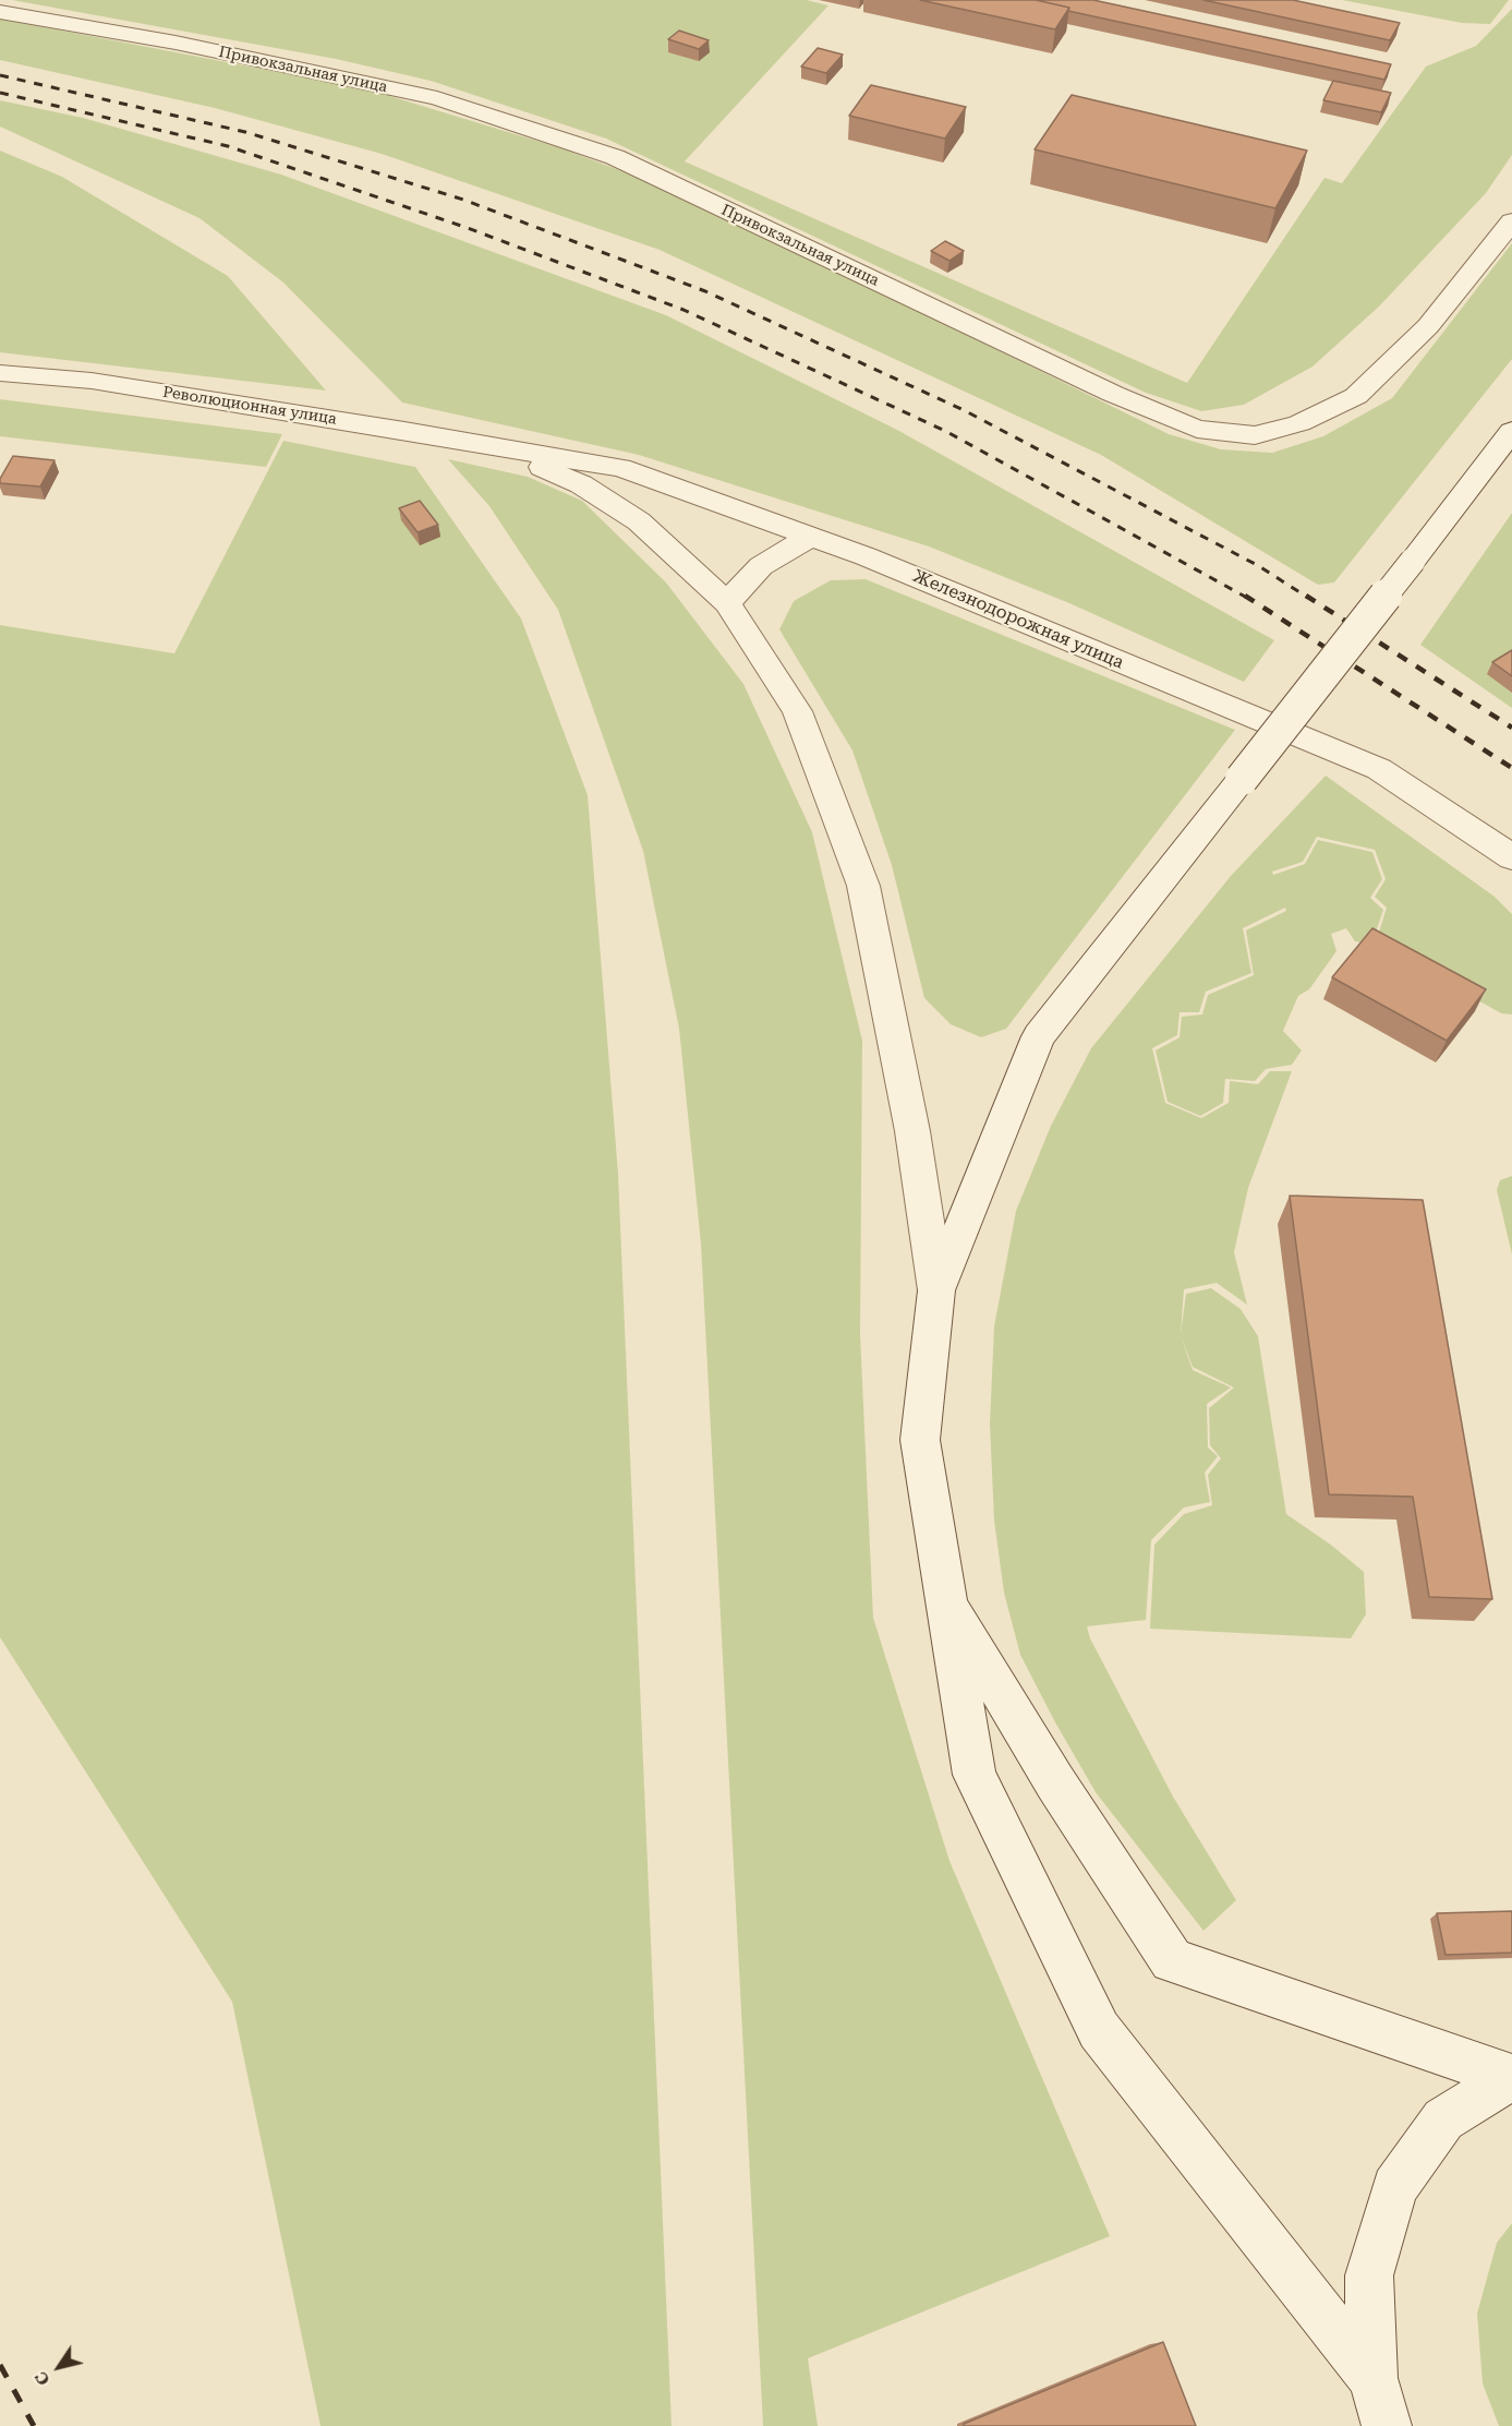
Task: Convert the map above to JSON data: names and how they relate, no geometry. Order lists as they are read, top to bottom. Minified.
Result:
{"streets":{"street":["Привокзальная улица","Революционная улица","Железнодорожная улица"]},"crossings":[["Революционная улица","Железнодорожная улица"]],"north":"bottom left"}
